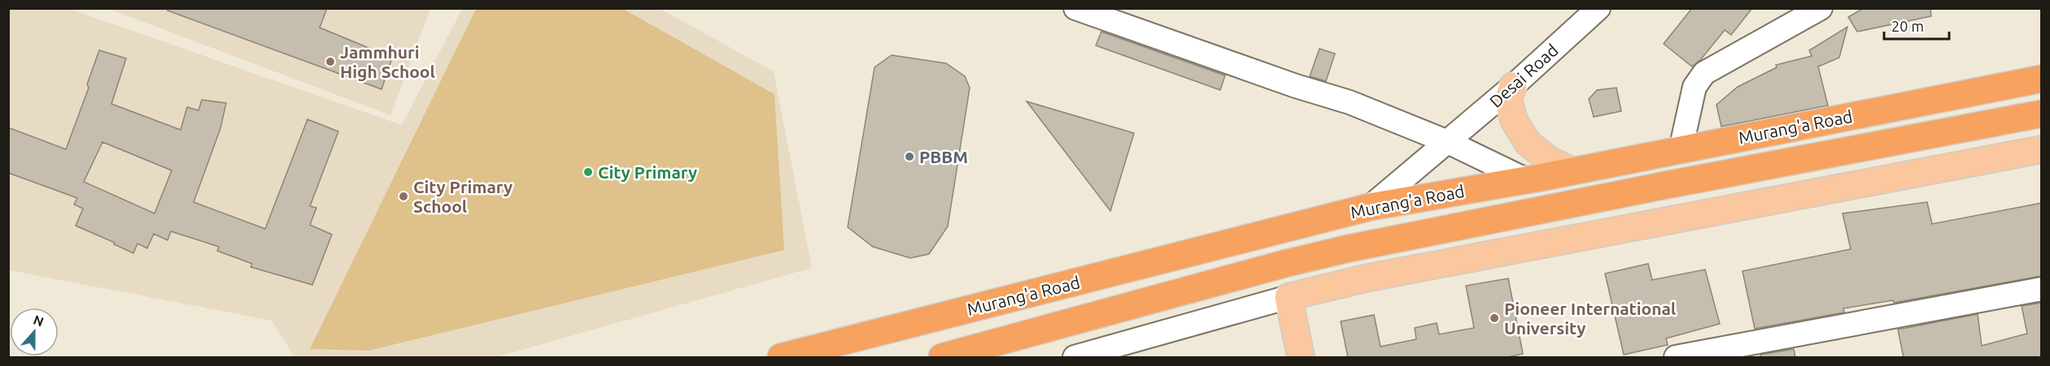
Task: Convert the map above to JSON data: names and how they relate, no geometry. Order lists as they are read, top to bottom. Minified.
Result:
{"streets":{"highway":["Murang'a Road"],"street":["Desai Road"]},"crossings":[["Desai Road","Murang'a Road"]],"places":["Jammhuri High School","PBBM","City Primary","City Primary School","Pioneer International University"],"scale_bar":"20 m","north":"top"}
